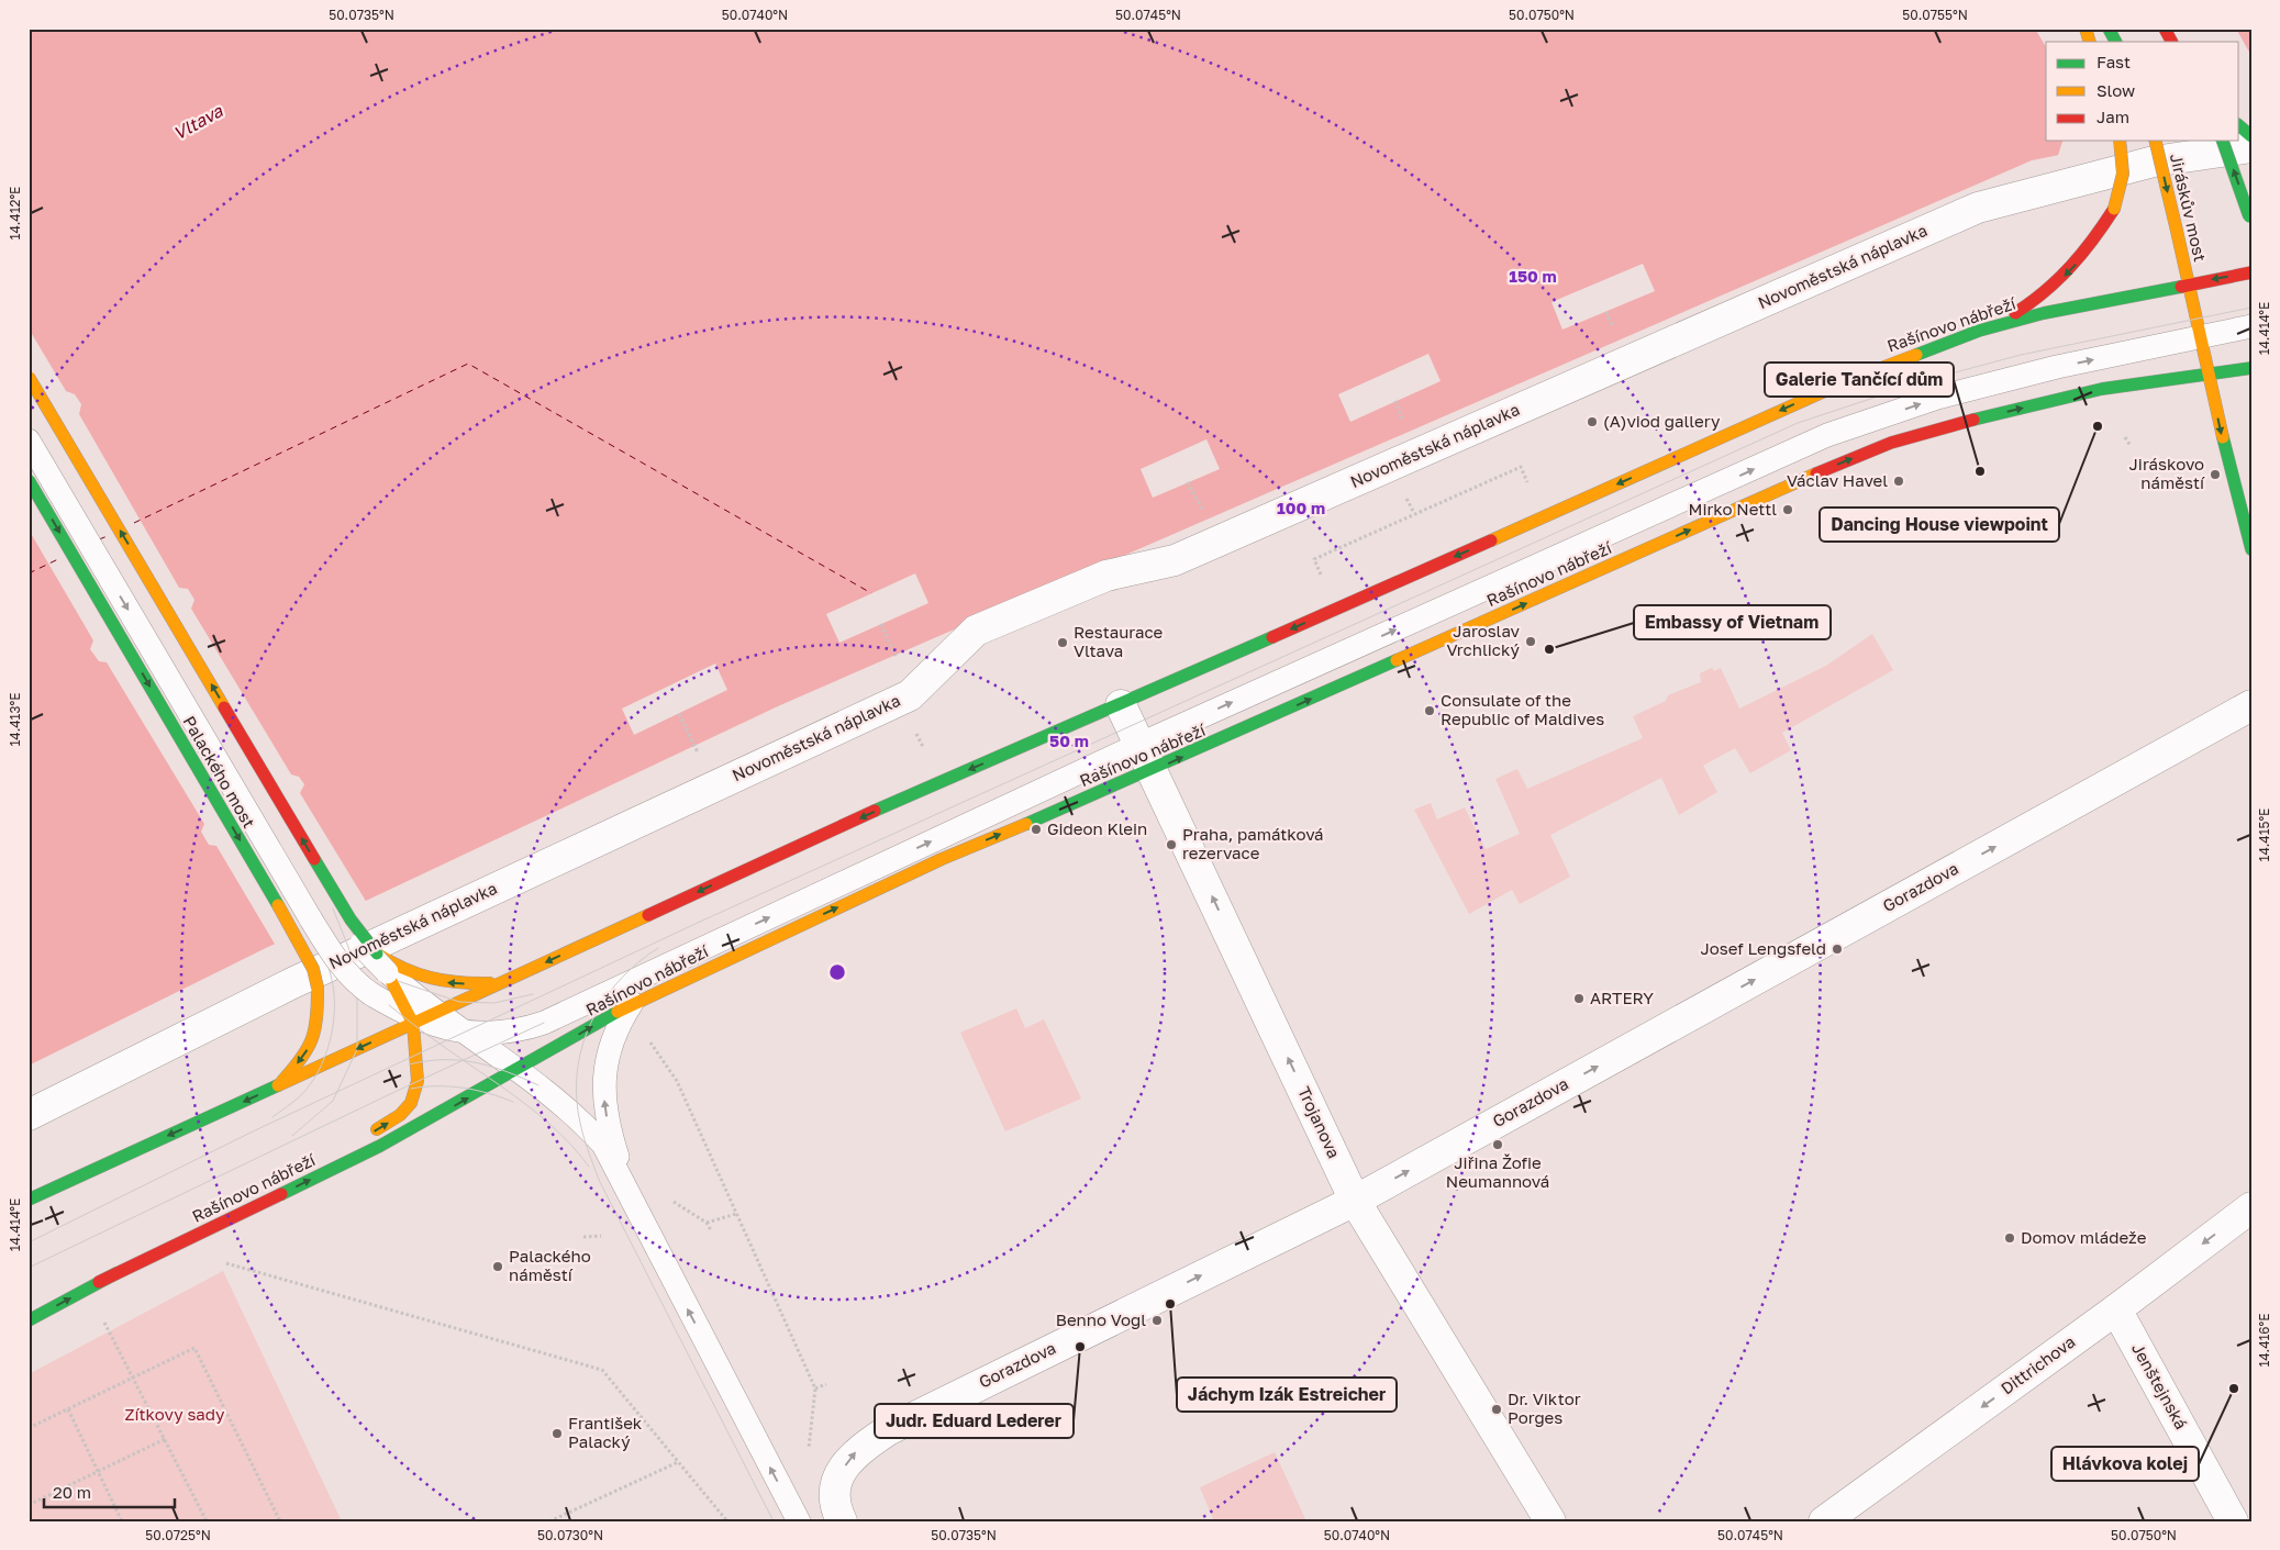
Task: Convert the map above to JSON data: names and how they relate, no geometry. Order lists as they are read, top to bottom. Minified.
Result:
{"streets":{"main road":["Jiráskův most","Rašínovo nábřeží","Palackého most"],"street":["Novoměstská náplavka","Gorazdova","Trojanova","Dittrichova","Jenštejnská"]},"crossings":[["Jiráskův most","Rašínovo nábřeží"],["Rašínovo nábřeží","Palackého most"],["Rašínovo nábřeží","Trojanova"],["Gorazdova","Trojanova"],["Dittrichova","Jenštejnská"]],"one_way":["Gorazdova","Trojanova","Dittrichova"],"water":["Vltava"],"parks":["Zítkovy sady"],"places":["(A)viod gallery","Dancing House viewpoint","Galerie Tančící dům","Jiráskovo náměstí","Václav Havel","Mirko Nettl","Jaroslav Vrchlický","Restaurace Vltava","Embassy of Vietnam","Consulate of the Republic of Maldives","Gideon Klein","Praha, památková rezervace","Josef Lengsfeld","ARTERY","Jiřina Žofie Neumannová","Domov mládeže","Palackého náměstí","Jáchym Izák Estreicher","Benno Vogl","Judr. Eduard Lederer","Hlávkova kolej","Dr. Viktor Porges","František Palacký"],"legend":["Fast","Slow","Jam"],"scale_bar":"20 m","coordinates":["50.0735°N","50.0740°N","50.0745°N","50.0750°N","50.0755°N","14.412°E","14.414°E","14.413°E","14.415°E","14.416°E","50.0725°N","50.0730°N"],"rings":["150 m","100 m","50 m"]}
